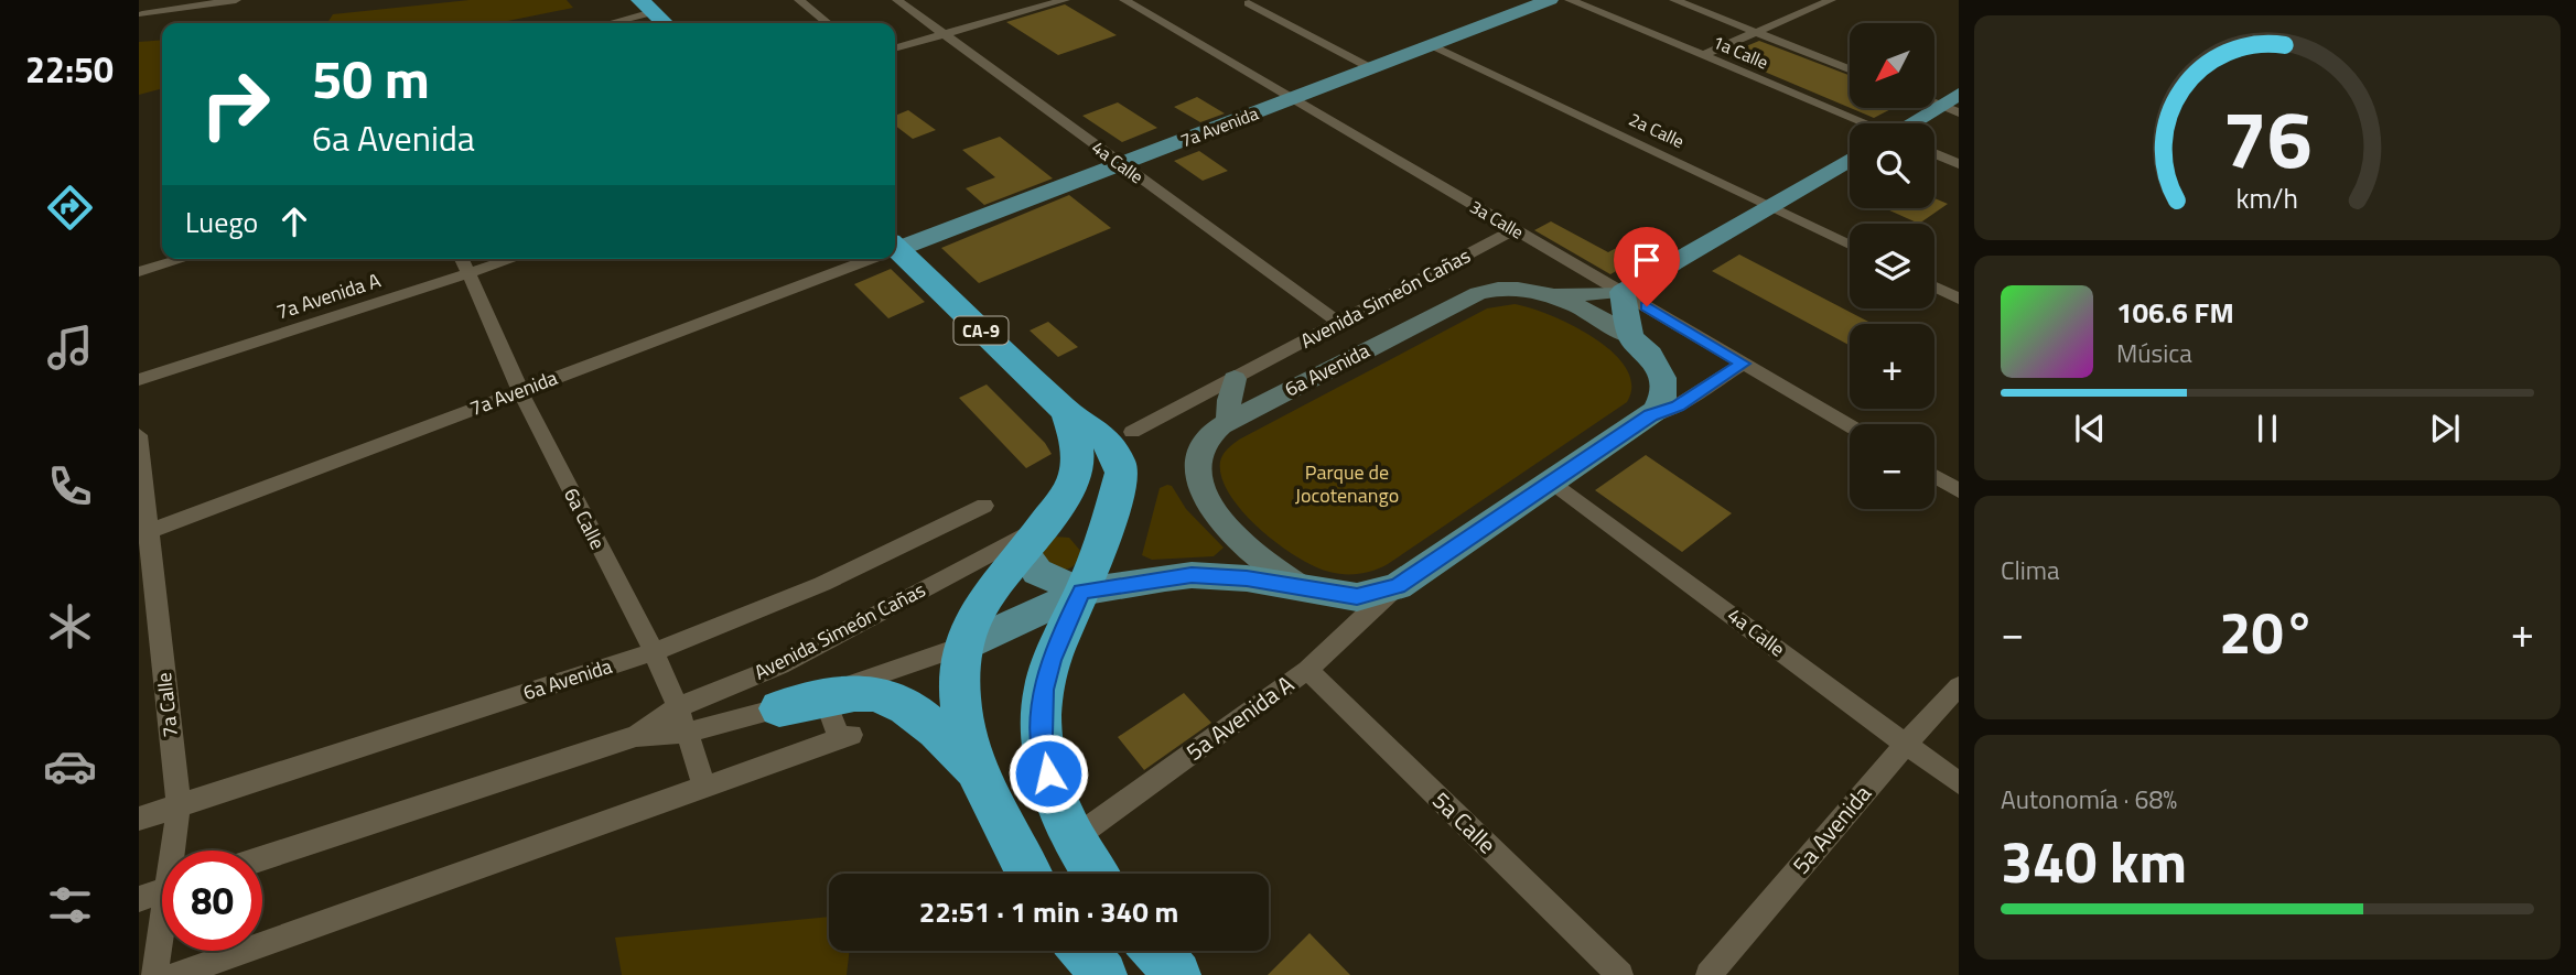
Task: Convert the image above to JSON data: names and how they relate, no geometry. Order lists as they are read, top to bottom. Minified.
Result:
{"streets":{"highway":["CA-9"],"main road":["7a Avenida","6a Avenida"],"street":["1a Calle","2a Calle","4a Calle","3a Calle","7a Avenida A","Avenida Simeón Cañas","6a Calle","7a Calle","5a Avenida A","5a Calle","5a Avenida"]},"crossings":[["7a Avenida","2a Calle"],["7a Avenida","4a Calle"],["7a Avenida","3a Calle"],["7a Avenida","6a Calle"],["7a Avenida","7a Calle"],["4a Calle","Avenida Simeón Cañas"],["4a Calle","6a Avenida"],["4a Calle","5a Avenida"],["3a Calle","Avenida Simeón Cañas"],["7a Avenida A","6a Calle"],["Avenida Simeón Cañas","6a Avenida"],["Avenida Simeón Cañas","6a Calle"],["CA-9","6a Avenida"],["6a Avenida","6a Calle"],["6a Avenida","7a Calle"],["6a Avenida","5a Avenida A"],["5a Avenida A","5a Calle"]],"parks":["Parque de Jocotenango"],"north":"bottom left","page":{"tabs":"22:50","map_buttons":["+","−"],"turn":["50 m","6a Avenida"],"then":"Luego","song":["106.6 FM","Música"],"tile":["Clima",["Autonomía · 68%","340 km"]],"heat":["−","20°","+"],"limit":"80","trip":"22:51 · 1 min · 340 m","gauge":["76","km/h"]}}
